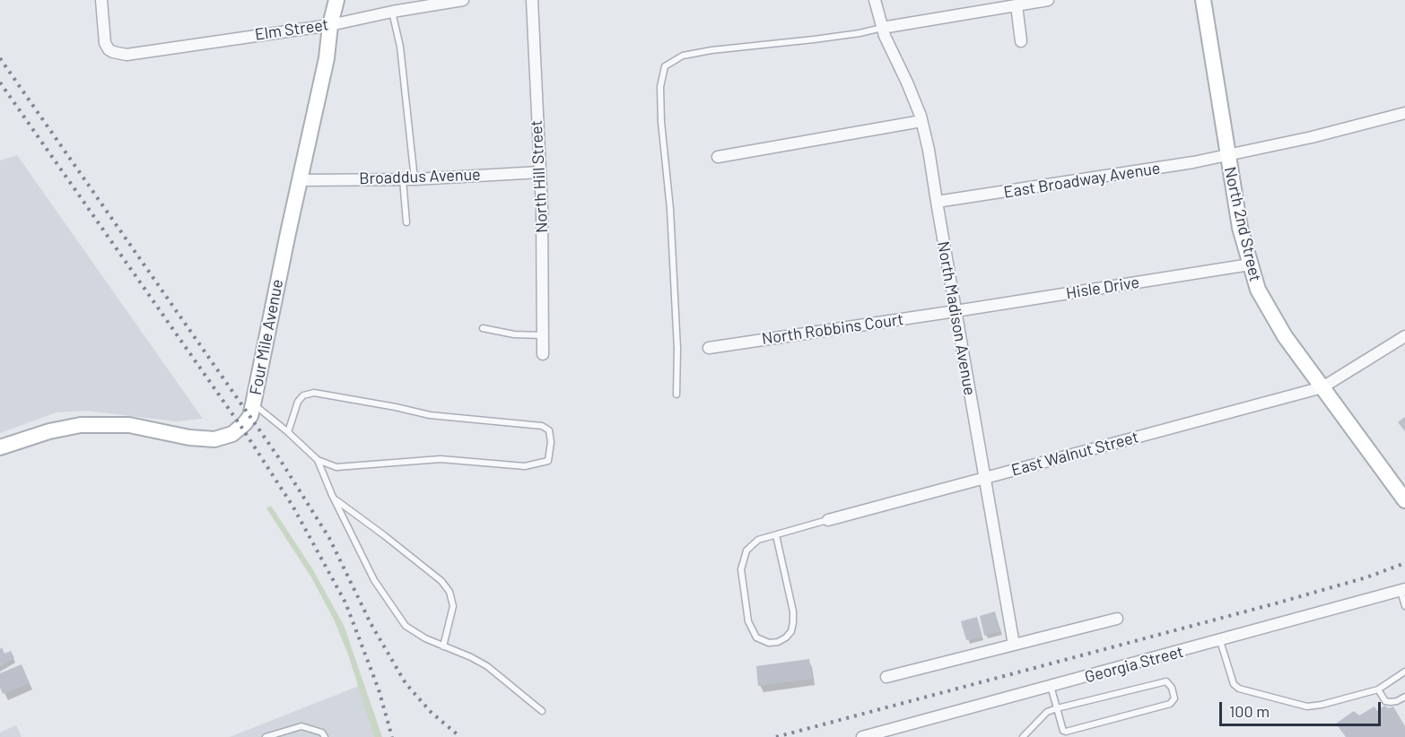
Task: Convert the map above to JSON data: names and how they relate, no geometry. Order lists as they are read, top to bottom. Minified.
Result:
{"streets":{"street":["Elm Street","Broaddus Avenue","North Hill Street","East Broadway Avenue","North 2nd Street","Hisle Drive","North Madison Avenue","North Robbins Court","Four Mile Avenue","East Walnut Street","Georgia Street"]},"crossings":[["Elm Street","Four Mile Avenue"],["Broaddus Avenue","North Hill Street"],["Broaddus Avenue","Four Mile Avenue"],["East Broadway Avenue","North 2nd Street"],["East Broadway Avenue","North Madison Avenue"],["North 2nd Street","Hisle Drive"],["North 2nd Street","East Walnut Street"],["Hisle Drive","North Madison Avenue"],["Hisle Drive","North Robbins Court"],["North Madison Avenue","North Robbins Court"],["North Madison Avenue","East Walnut Street"]],"scale_bar":"100 m"}
